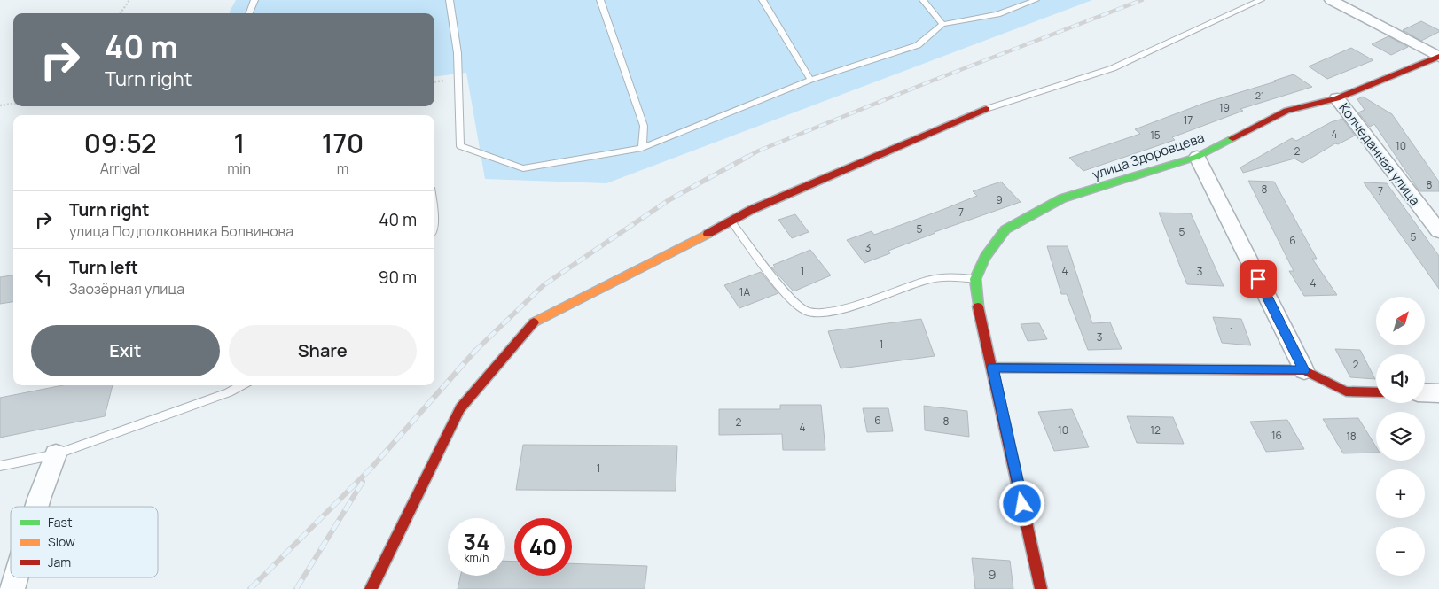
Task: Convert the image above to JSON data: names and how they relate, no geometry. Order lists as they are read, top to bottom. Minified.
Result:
{"streets":{"street":["Колчеданная улица","улица Здоровцева"]},"crossings":[["Колчеданная улица","улица Здоровцева"]],"house_numbers":["21","19","17","4","15","10","2","8","8","7","9","7","5","5","5","6","3","1","4","3","4","1А","1","3","1","2","6","8","2","4","10","12","16","18","1","9"],"legend":["Fast","Slow","Jam"],"north":"top right","page":{"turn":["40 m","Turn right"],"eta":["09:52","Arrival","1","min","170","m"],"list":[{"name":"Turn right","note":"улица Подполковника Болвинова","value":"40 m"},{"name":"Turn left","note":"Заозёрная улица","value":"90 m"}],"map_buttons":["+","−"],"buttons":["Exit","Share"],"speed":"34 km/h","limit":"40"}}
